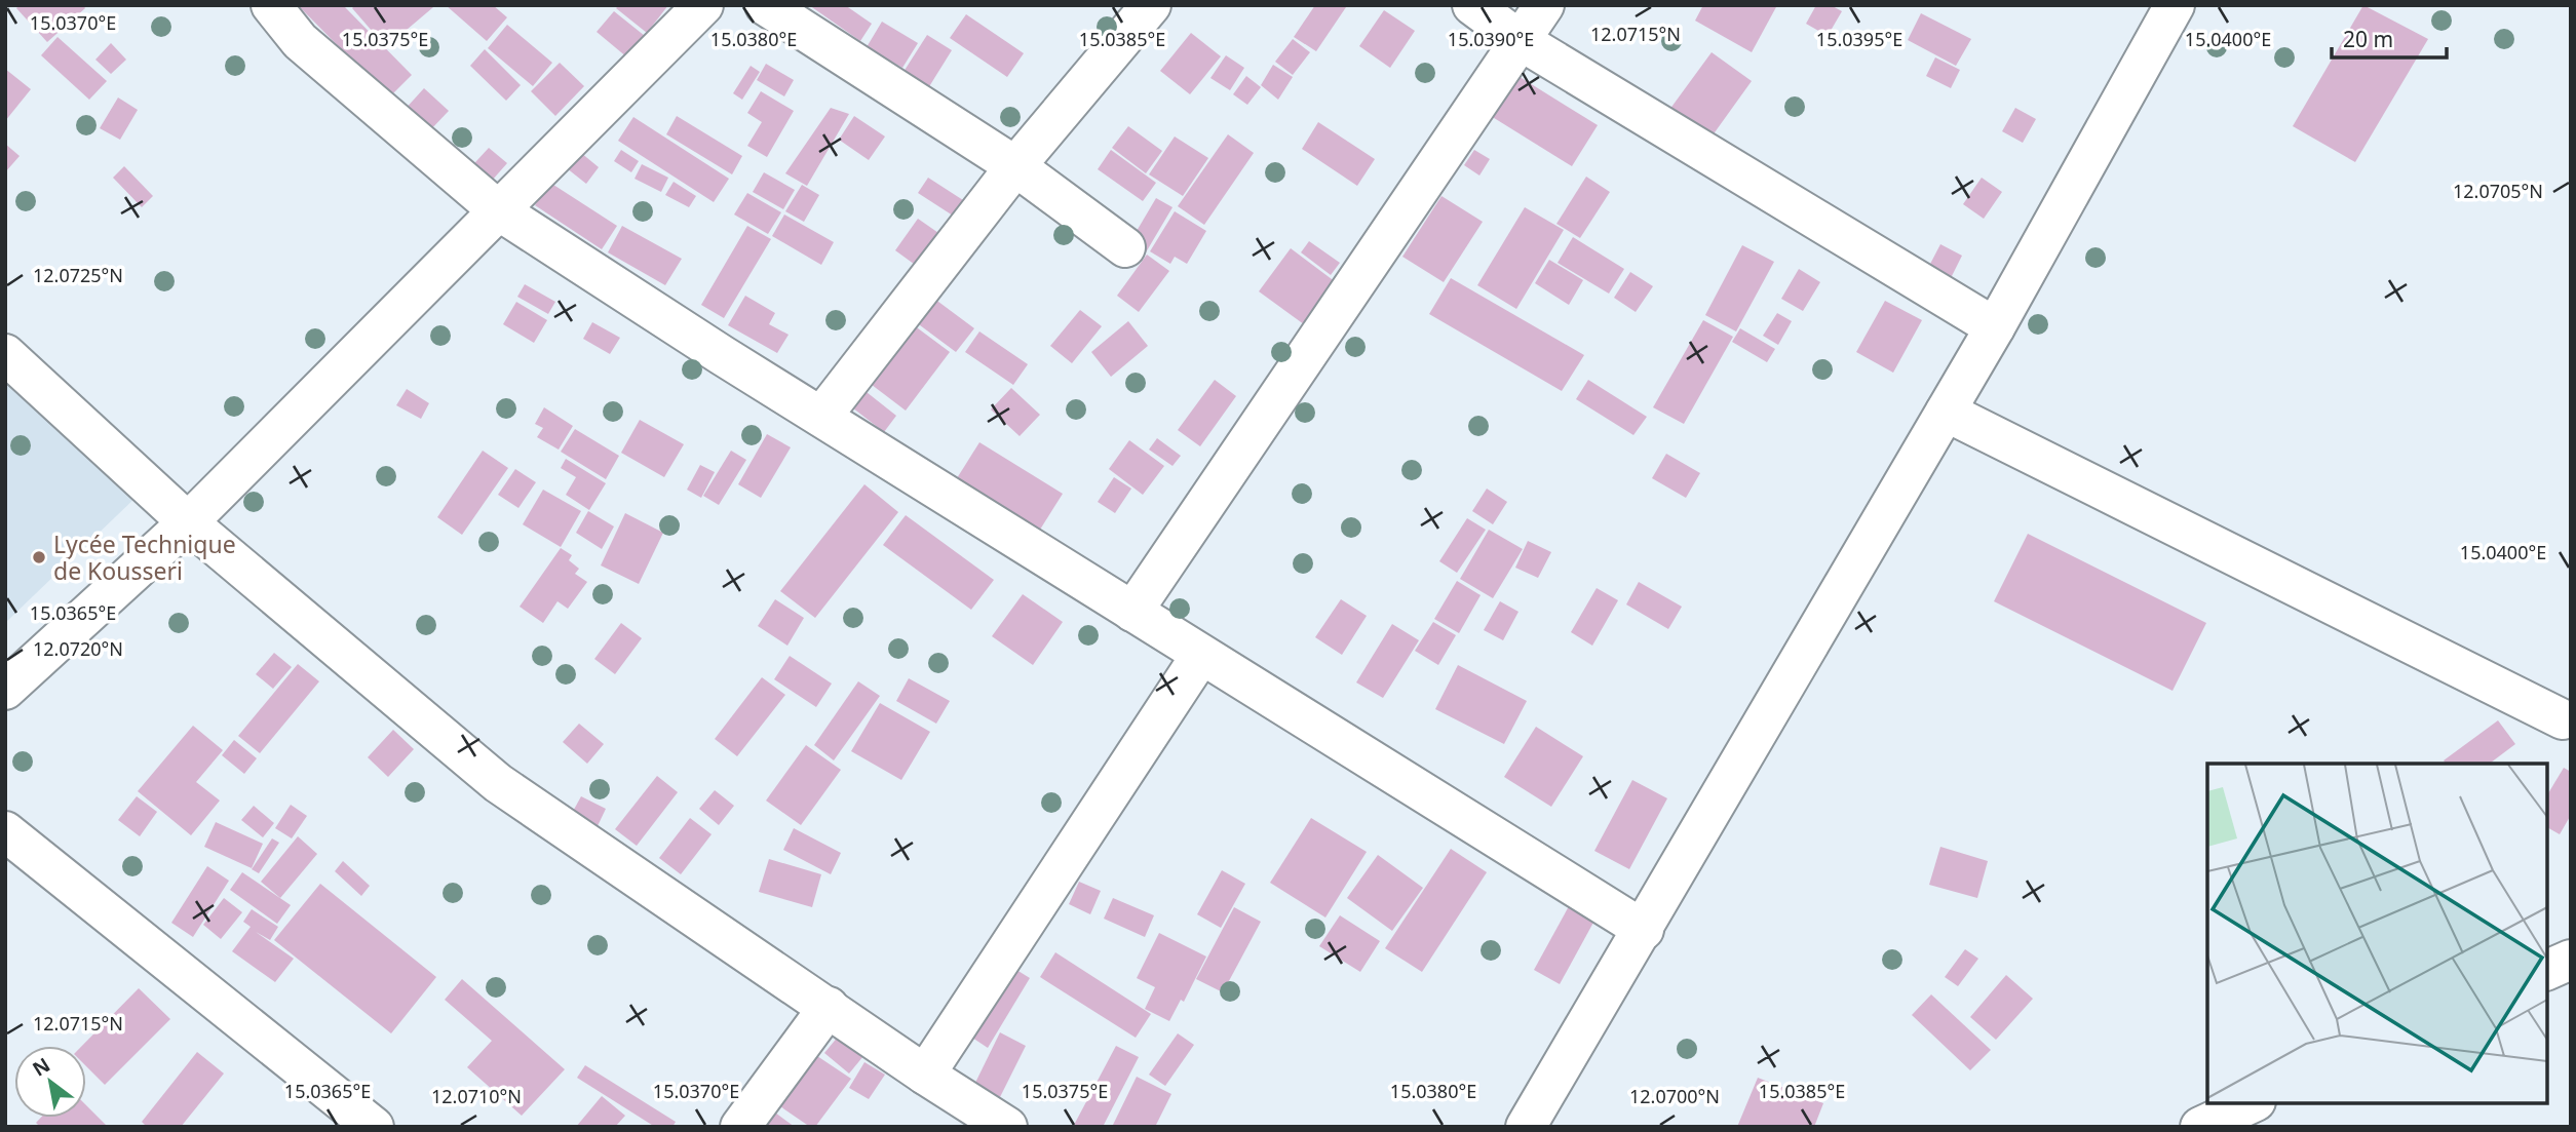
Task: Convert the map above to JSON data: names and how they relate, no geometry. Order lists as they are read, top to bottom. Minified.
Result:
{"places":["Lycée Technique de Kousseri"],"scale_bar":"20 m","north":"top left","coordinates":["15.0370°E","12.0715°N","15.0375°E","15.0380°E","15.0385°E","15.0390°E","15.0395°E","15.0400°E","12.0705°N","12.0725°N","15.0365°E","12.0720°N","12.0710°N","12.0700°N"]}
